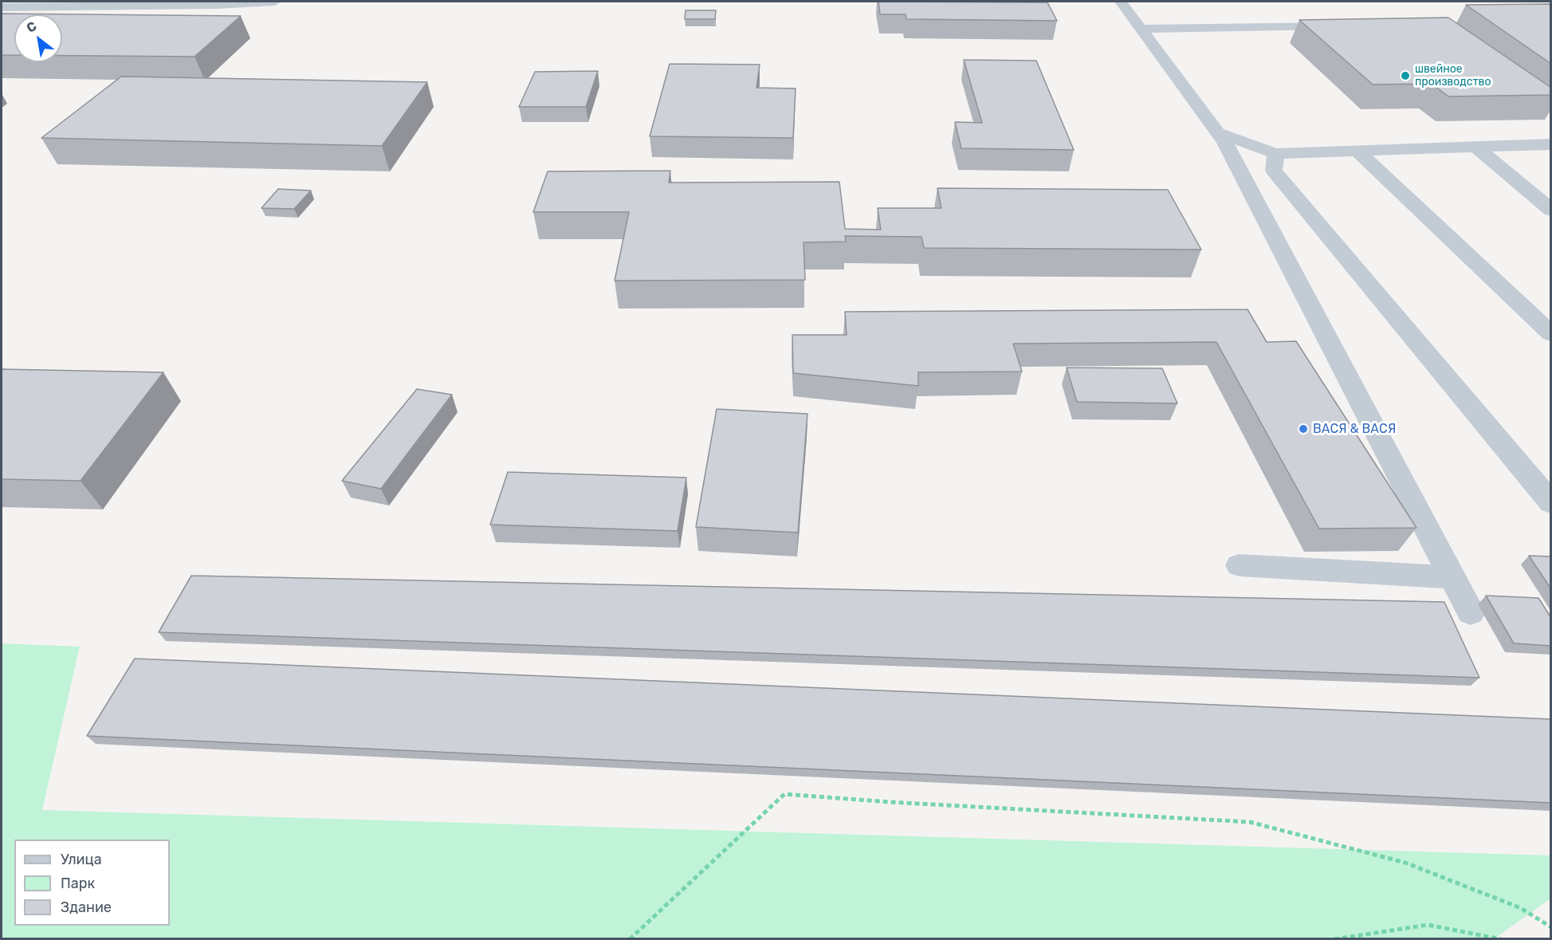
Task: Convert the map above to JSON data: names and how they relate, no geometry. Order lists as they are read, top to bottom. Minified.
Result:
{"places":["швейное производство","ВАСЯ & ВАСЯ"],"legend":["Улица","Парк","Здание"],"north":"top left"}
